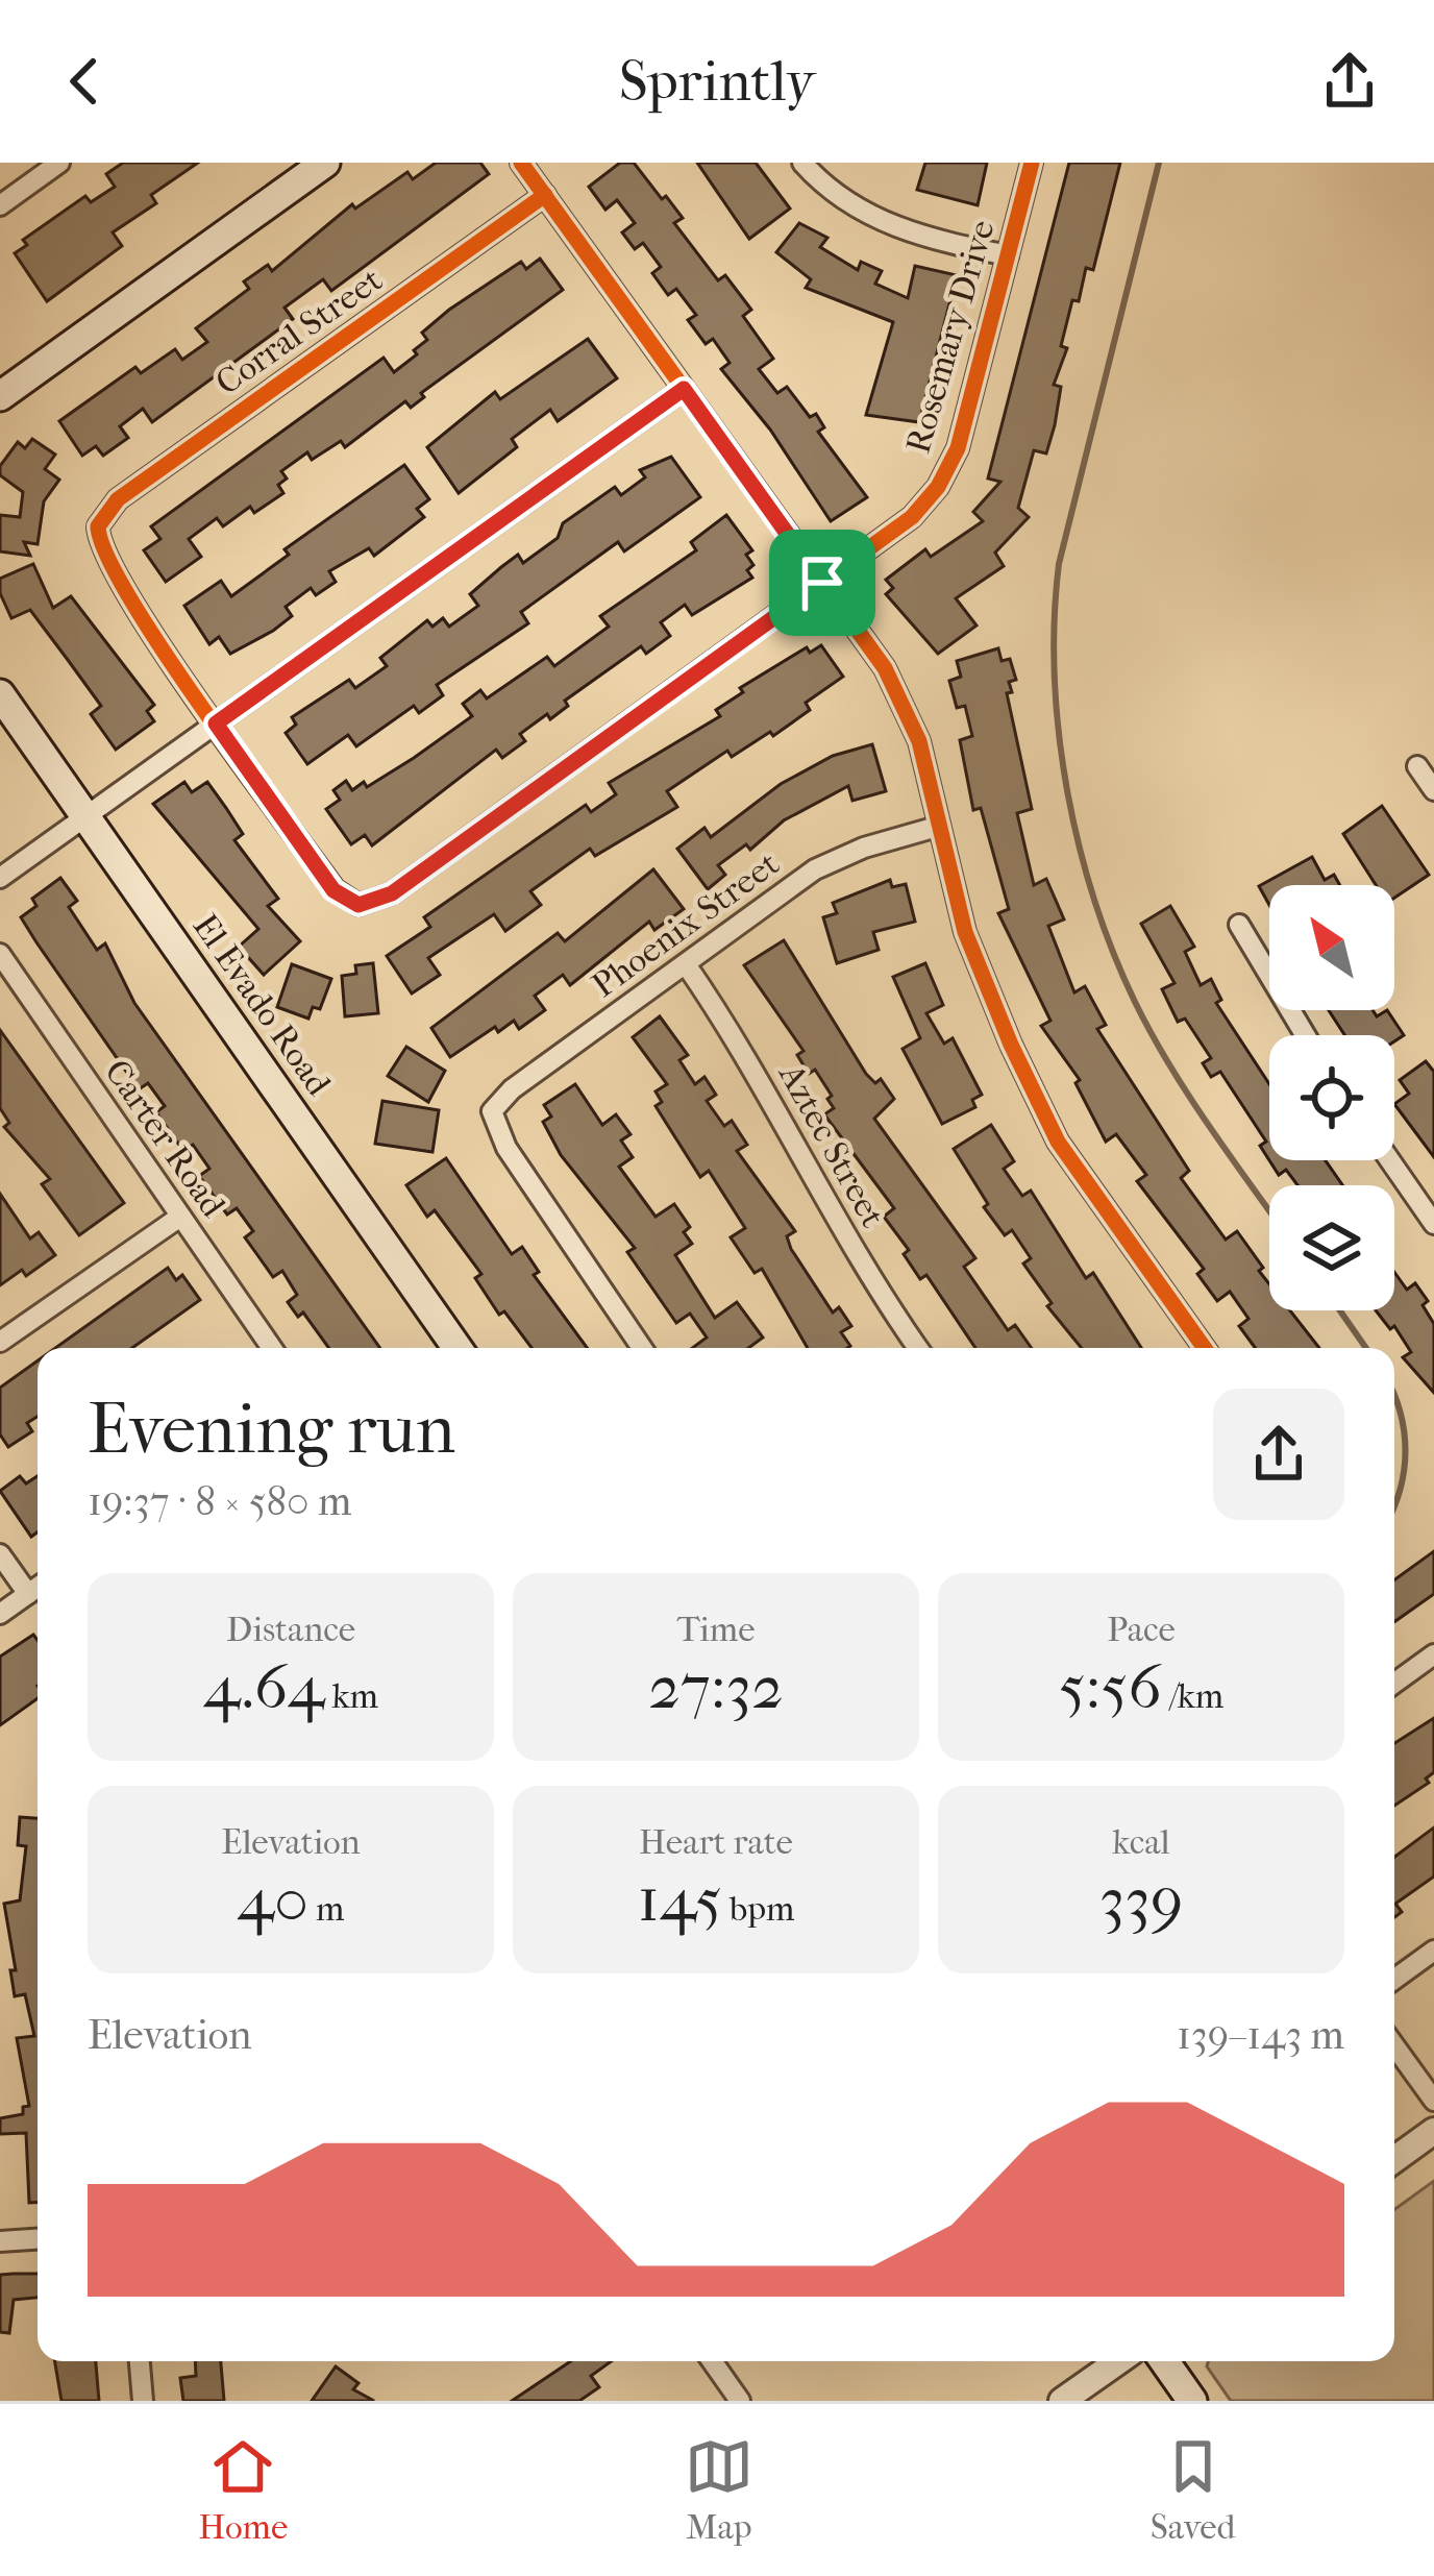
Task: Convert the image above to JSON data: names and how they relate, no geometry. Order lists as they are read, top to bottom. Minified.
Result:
{"streets":{"main road":["El Evado Road"],"street":["Corral Street","Rosemary Drive","Phoenix Street","Carter Road","Aztec Street"]},"crossings":[["Corral Street","Rosemary Drive"],["Phoenix Street","Aztec Street"]],"north":"top left","page":{"header":"Sprintly","heading":["Evening run","19:37 · 8 × 580 m"],"stats":[["Distance","4.64 km"],["Time","27:32"],["Pace","5:56 /km"],["Elevation","40 m"],["Heart rate","145 bpm"],["kcal","339"]],"chart":["Elevation","139–143 m"],"tabs":["Home","Map","Saved"]}}
